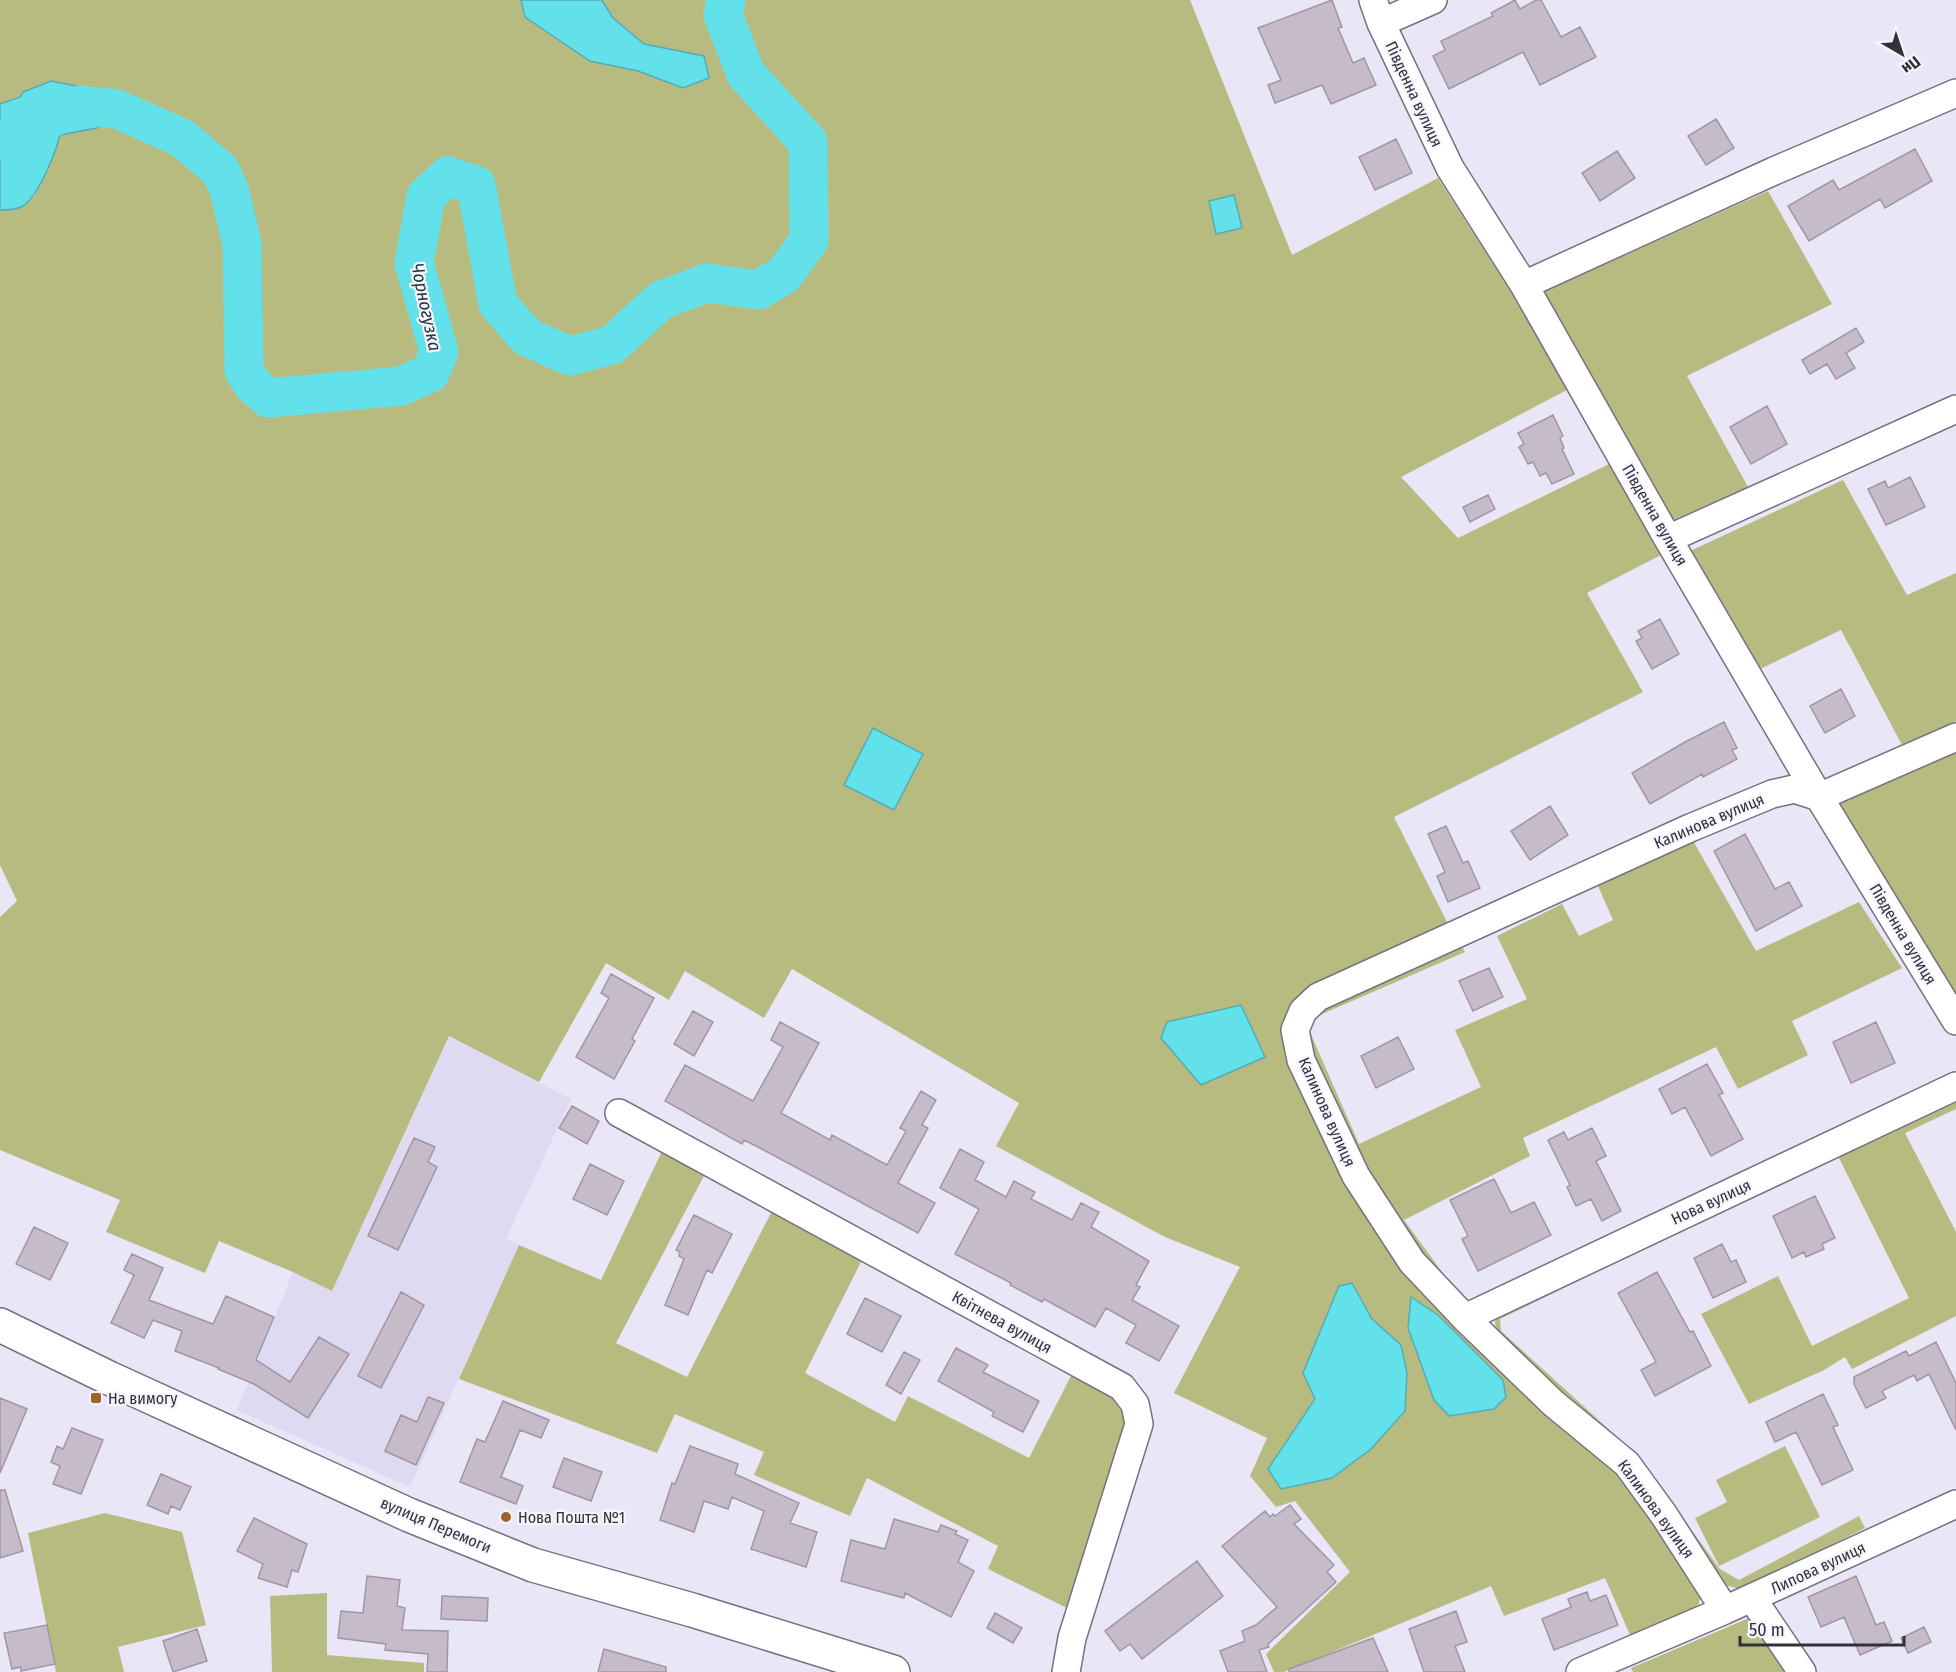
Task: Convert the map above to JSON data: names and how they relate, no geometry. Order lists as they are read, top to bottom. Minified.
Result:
{"streets":{"main road":["вулиця Перемоги"],"street":["Південна вулиця","Калинова вулиця","Нова вулиця","Квітнева вулиця","Липова вулиця"]},"crossings":[["Південна вулиця","Калинова вулиця"],["Калинова вулиця","Нова вулиця"],["Калинова вулиця","Липова вулиця"]],"water":["Чорногузка"],"places":{"transit":["На вимогу"],"other":["Нова Пошта №1"]},"scale_bar":"50 m","north":"bottom right"}
